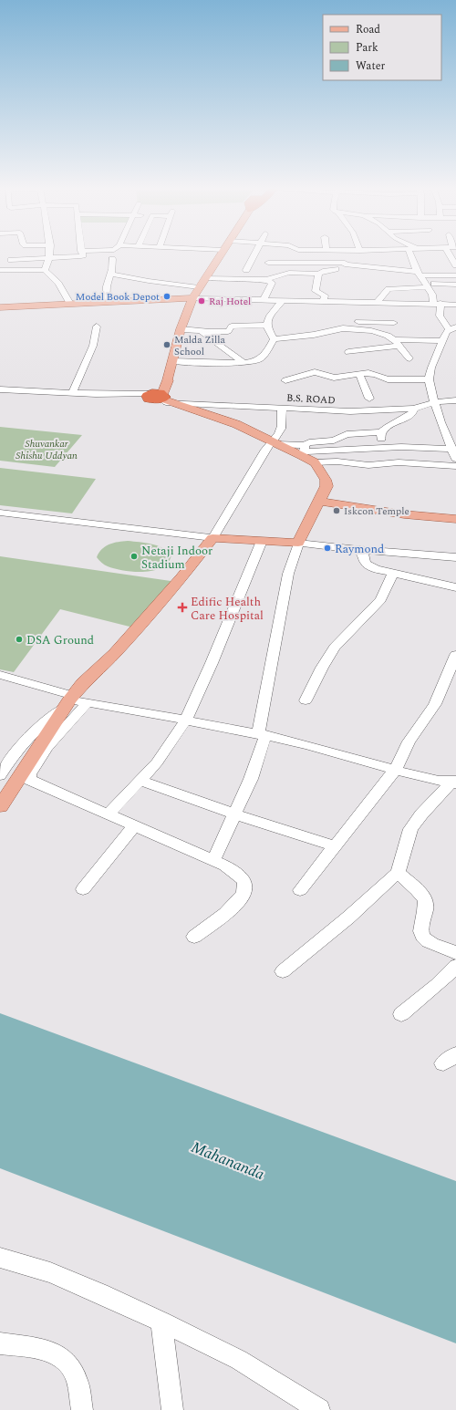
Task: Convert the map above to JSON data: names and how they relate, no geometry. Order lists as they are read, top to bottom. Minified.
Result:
{"streets":{"street":["B.S. ROAD"]},"water":["Mahananda"],"parks":["Shuvankar Shishu Uddyan"],"places":{"other":["Model Book Depot","Raj Hotel","Malda Zilla School","Iskcon Temple","Raymond","Netaji Indoor Stadium","DSA Ground"],"health":["Edific Health Care Hospital"]},"legend":["Road","Park","Water"]}
